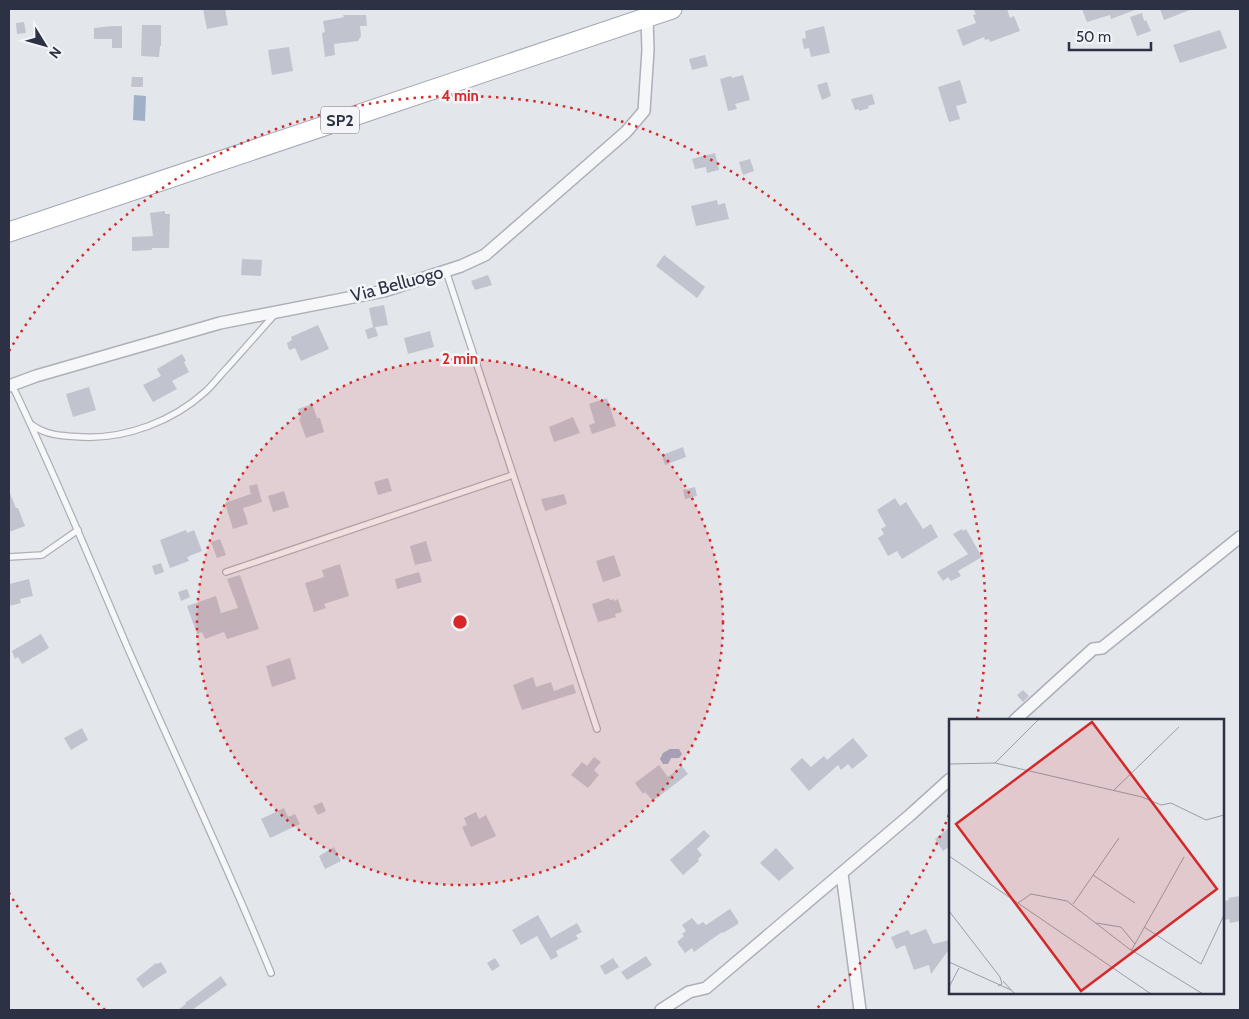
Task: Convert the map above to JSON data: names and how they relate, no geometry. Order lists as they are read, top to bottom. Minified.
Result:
{"streets":{"main road":["SP2"],"street":["Via Belluogo"]},"crossings":[["SP2","Via Belluogo"]],"scale_bar":"50 m","north":"bottom right","rings":["4 min","2 min"]}
